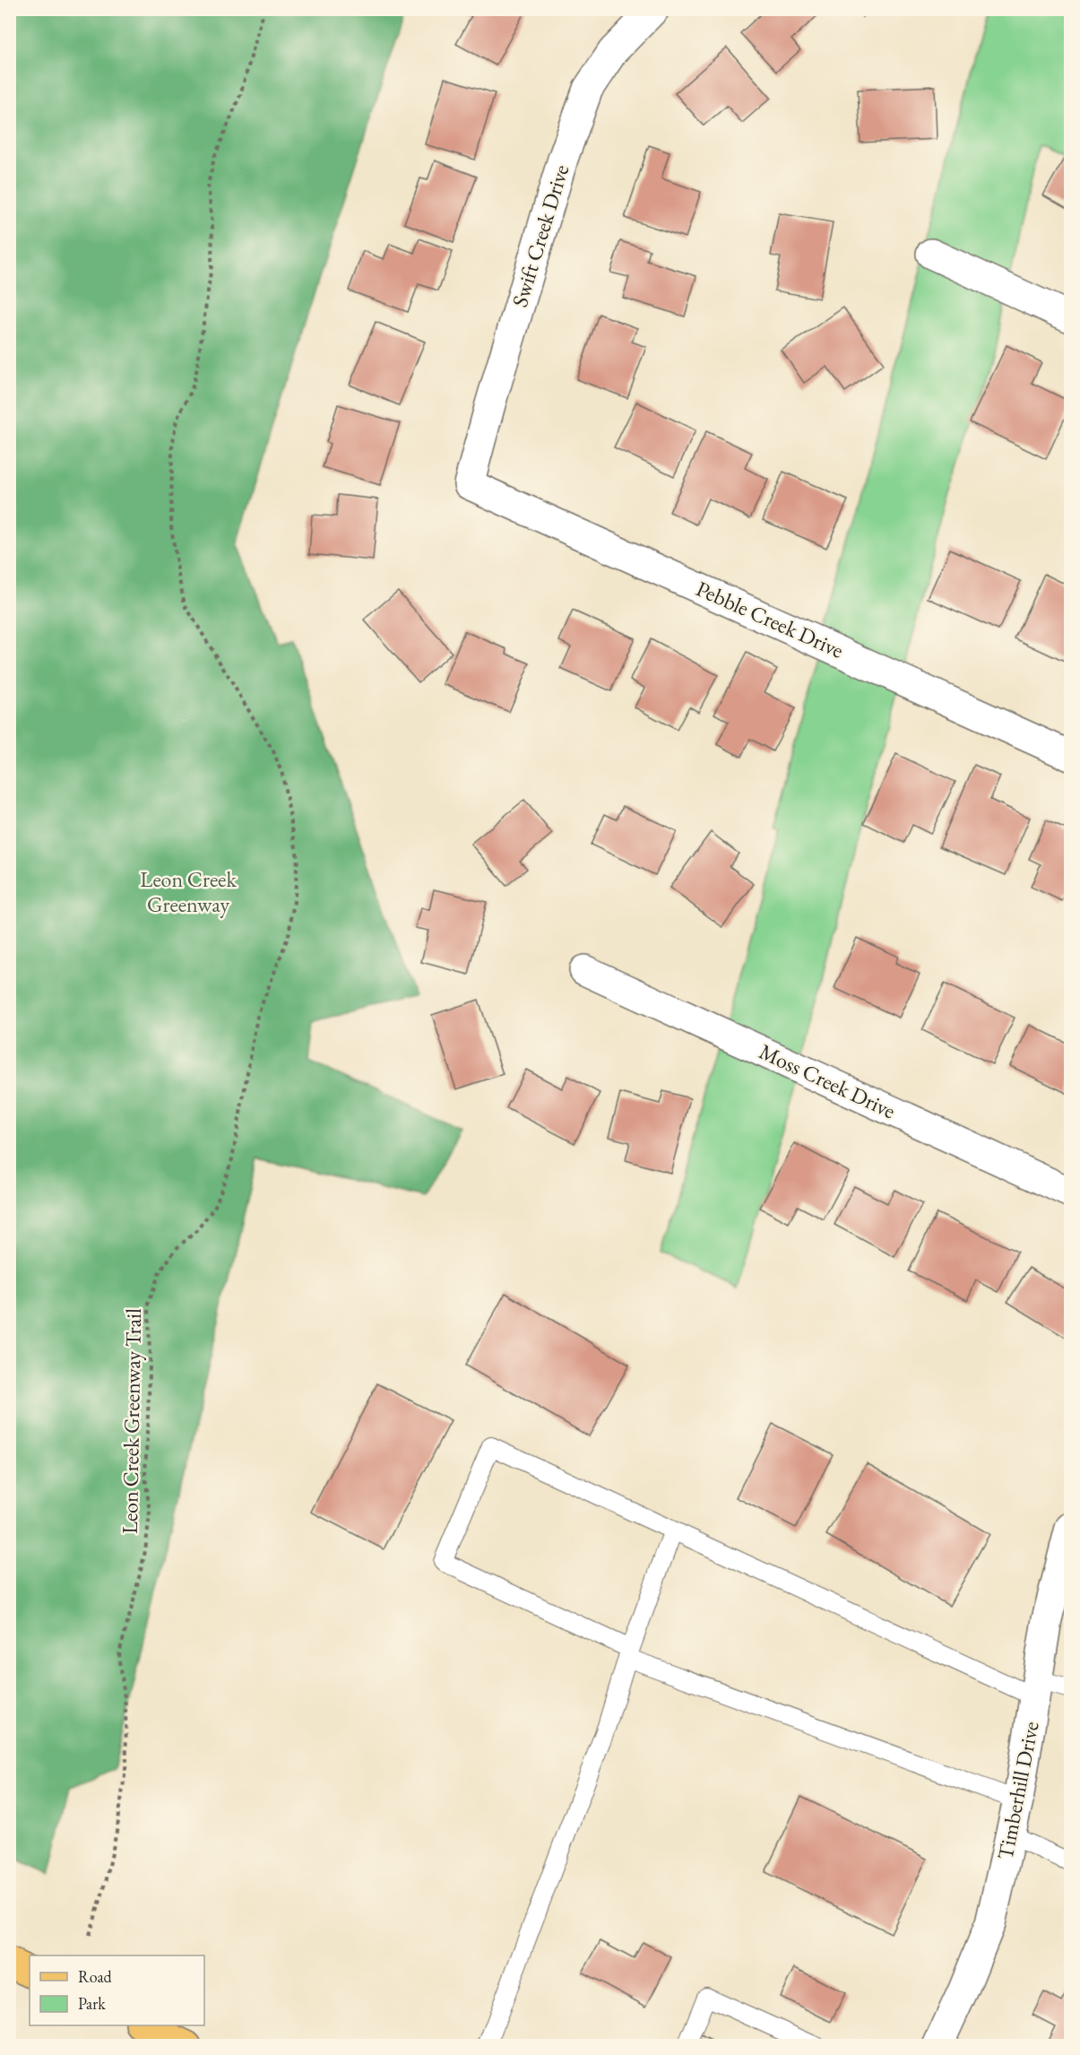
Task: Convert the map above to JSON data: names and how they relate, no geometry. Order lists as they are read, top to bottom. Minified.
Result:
{"streets":{"street":["Swift Creek Drive","Pebble Creek Drive","Moss Creek Drive","Timberhill Drive"],"path":["Leon Creek Greenway Trail"]},"crossings":[["Swift Creek Drive","Pebble Creek Drive"]],"parks":["Leon Creek Greenway"],"legend":["Road","Park"]}
